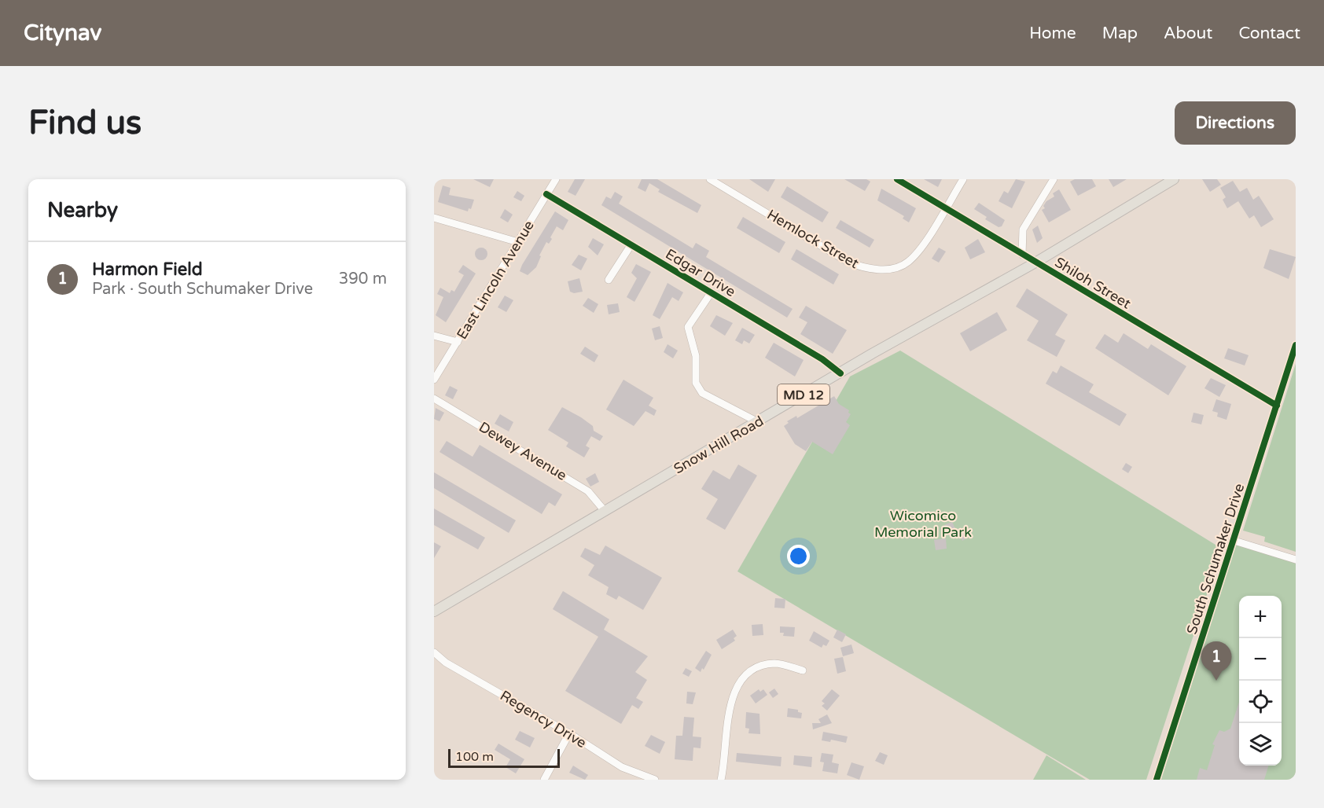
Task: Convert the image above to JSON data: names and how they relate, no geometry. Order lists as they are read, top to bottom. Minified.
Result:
{"streets":{"main road":["MD 12","Snow Hill Road"],"street":["Hemlock Street","Edgar Drive","East Lincoln Avenue","Shiloh Street","Dewey Avenue","South Schumaker Drive","Regency Drive"]},"crossings":[["Hemlock Street","Shiloh Street"],["Edgar Drive","East Lincoln Avenue"],["Edgar Drive","Snow Hill Road"],["Shiloh Street","Snow Hill Road"],["Shiloh Street","South Schumaker Drive"],["Snow Hill Road","Dewey Avenue"]],"parks":["Wicomico Memorial Park"],"scale_bar":"100 m","page":{"header":"Citynav","nav":["Home","Map","About","Contact"],"buttons":"Directions","title":"Find us","heading":"Nearby","list":[{"mark":"1","name":"Harmon Field","note":"Park · South Schumaker Drive","value":"390 m"}],"map_buttons":["+","−"],"pins":"1","scale":"100 m"}}
